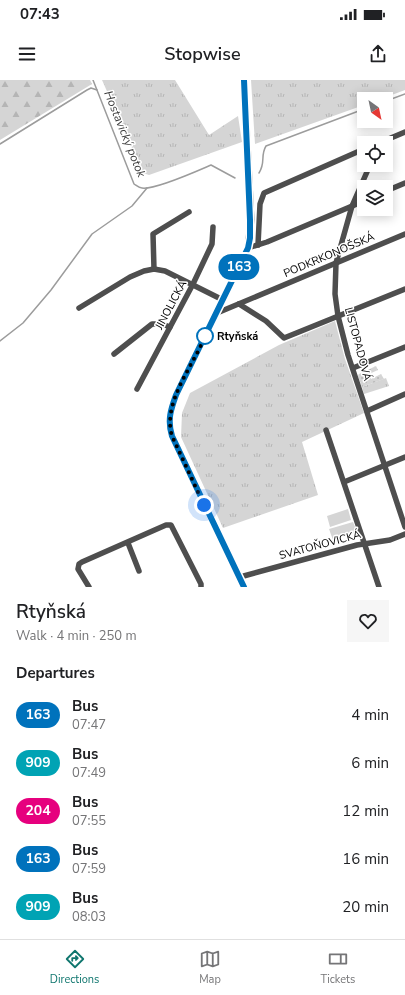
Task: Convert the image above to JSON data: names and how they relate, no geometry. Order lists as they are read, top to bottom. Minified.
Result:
{"streets":{"street":["PODKRKONOŠSKÁ","JINOLICKÁ","LISTOPADOVÁ","SVATOŇOVICKÁ"]},"crossings":[["PODKRKONOŠSKÁ","LISTOPADOVÁ"]],"water":["Hostavický potok"],"places":["Rtyňská"],"lines":["bus line 163"],"north":"bottom right","page":{"status":"07:43","header":"Stopwise","on_map":"163","heading":[["Rtyňská","Walk · 4 min · 250 m"],"Departures"],"list":[{"mark":"163","name":"Bus","note":"07:47","value":"4 min"},{"mark":"909","name":"Bus","note":"07:49","value":"6 min"},{"mark":"204","name":"Bus","note":"07:55","value":"12 min"},{"mark":"163","name":"Bus","note":"07:59","value":"16 min"},{"mark":"909","name":"Bus","note":"08:03","value":"20 min"}],"tabs":["Directions","Map","Tickets"]}}
